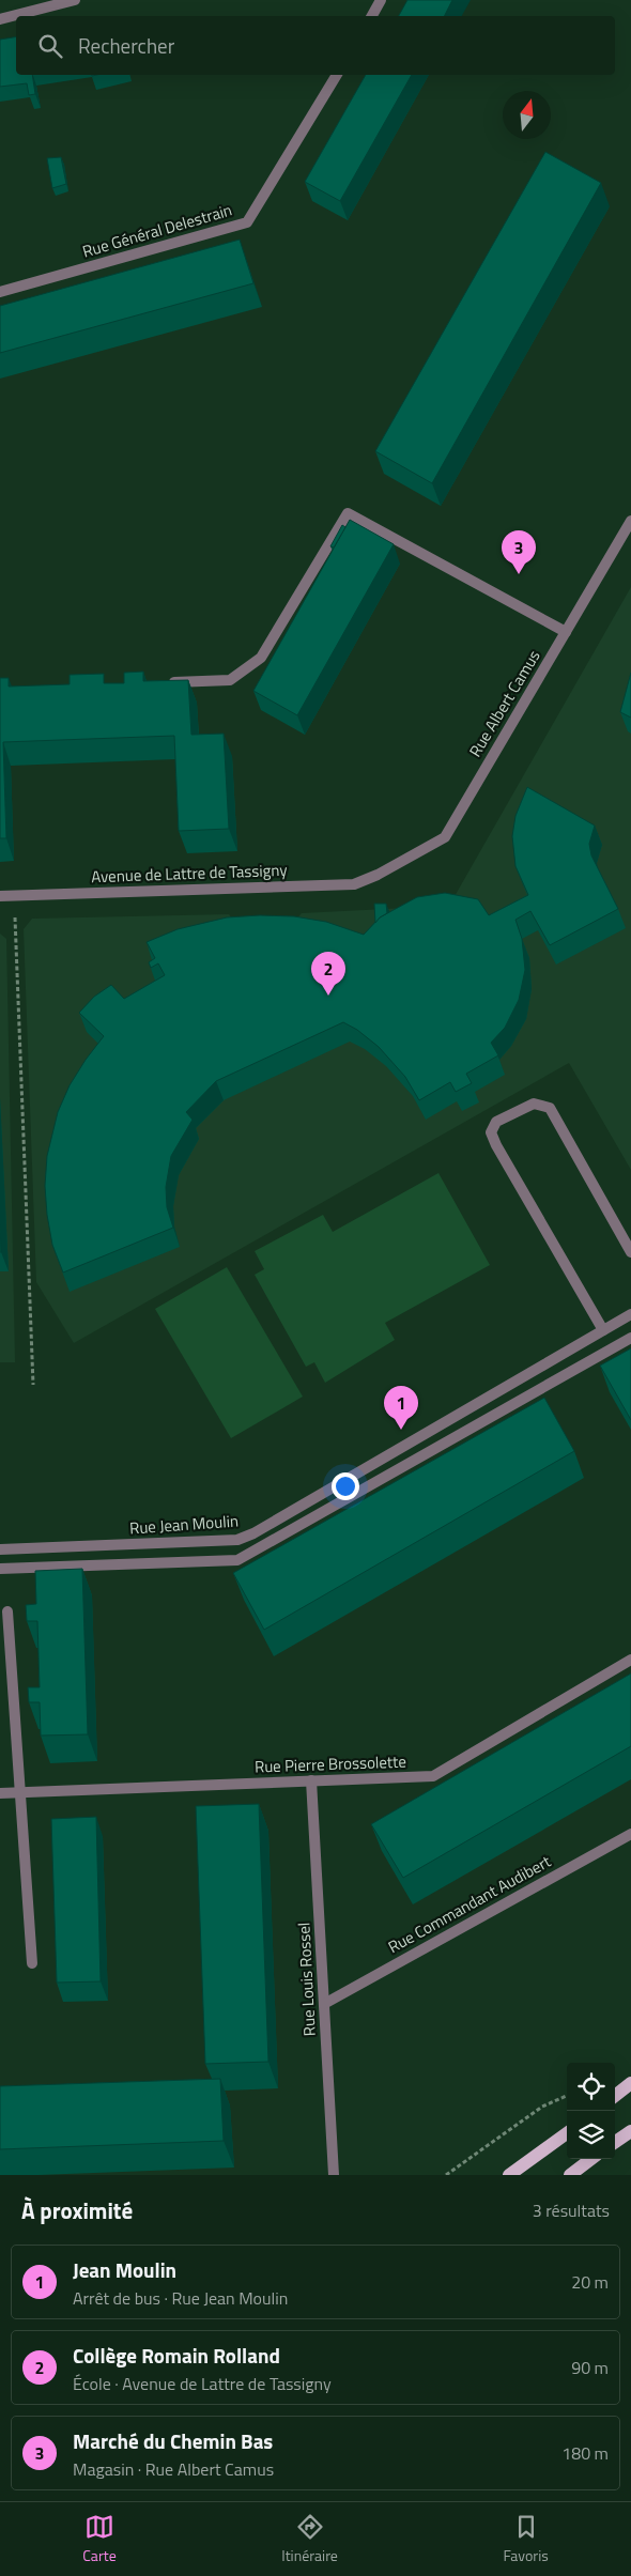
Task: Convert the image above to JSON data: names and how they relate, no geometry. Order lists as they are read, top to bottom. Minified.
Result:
{"streets":{"street":["Rue Général Delestrain","Rue Albert Camus","Avenue de Lattre de Tassigny","Rue Jean Moulin","Rue Pierre Brossolette","Rue Commandant Audibert","Rue Louis Rossel"]},"crossings":[["Rue Albert Camus","Avenue de Lattre de Tassigny"],["Rue Pierre Brossolette","Rue Louis Rossel"],["Rue Commandant Audibert","Rue Louis Rossel"]],"north":"top","page":{"search":"Rechercher","pins":["3","2","1"],"heading":["À proximité","3 résultats"],"list":[{"mark":"1","name":"Jean Moulin","note":"Arrêt de bus · Rue Jean Moulin","value":"20 m"},{"mark":"2","name":"Collège Romain Rolland","note":"École · Avenue de Lattre de Tassigny","value":"90 m"},{"mark":"3","name":"Marché du Chemin Bas","note":"Magasin · Rue Albert Camus","value":"180 m"}],"nav":["Carte","Itinéraire","Favoris"]}}
